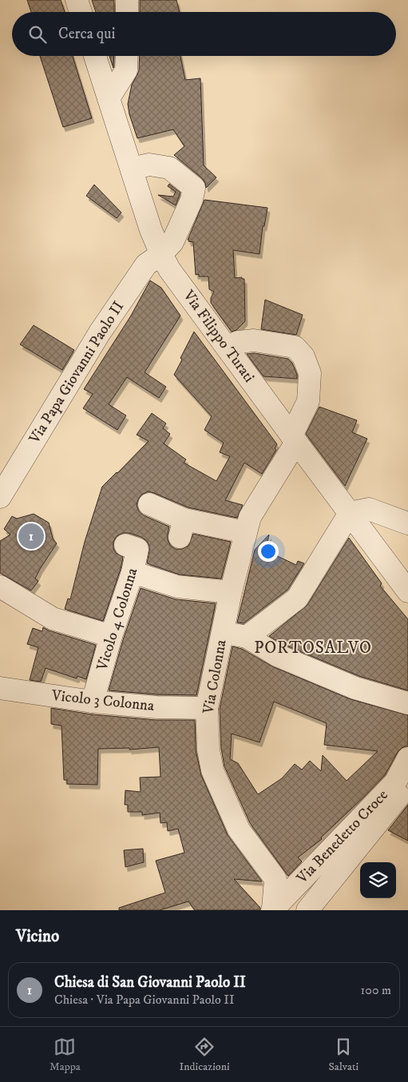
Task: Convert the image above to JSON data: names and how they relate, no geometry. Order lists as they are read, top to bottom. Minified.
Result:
{"streets":{"street":["Via Filippo Turati","Via Papa Giovanni Paolo II","Vicolo 4 Colonna","Via Colonna","Vicolo 3 Colonna","Via Benedetto Croce"]},"crossings":[["Via Filippo Turati","Via Papa Giovanni Paolo II"],["Via Filippo Turati","Via Colonna"],["Vicolo 4 Colonna","Vicolo 3 Colonna"],["Via Colonna","Vicolo 3 Colonna"],["Via Colonna","Via Benedetto Croce"]],"districts":["PORTOSALVO"],"page":{"search":"Cerca qui","pins":"1","heading":"Vicino","list":[{"mark":"1","name":"Chiesa di San Giovanni Paolo II","note":"Chiesa · Via Papa Giovanni Paolo II","value":"100 m"}],"nav":["Mappa","Indicazioni","Salvati"]}}
